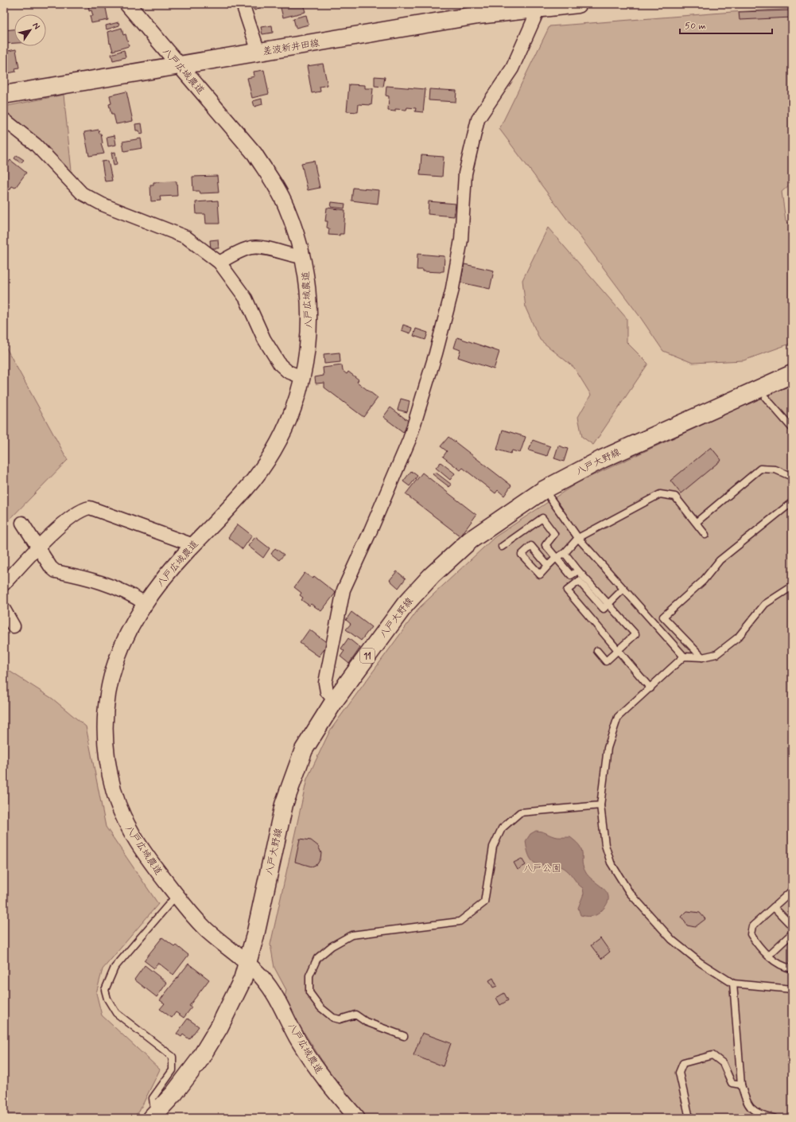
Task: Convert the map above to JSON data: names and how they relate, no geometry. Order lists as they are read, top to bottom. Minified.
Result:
{"streets":{"main road":["差波新井田線","八戸大野線","11"],"street":["八戸広域農道"]},"crossings":[["差波新井田線","八戸広域農道"],["八戸広域農道","八戸大野線"]],"parks":["八戸公園"],"scale_bar":"50 m","north":"top right"}
